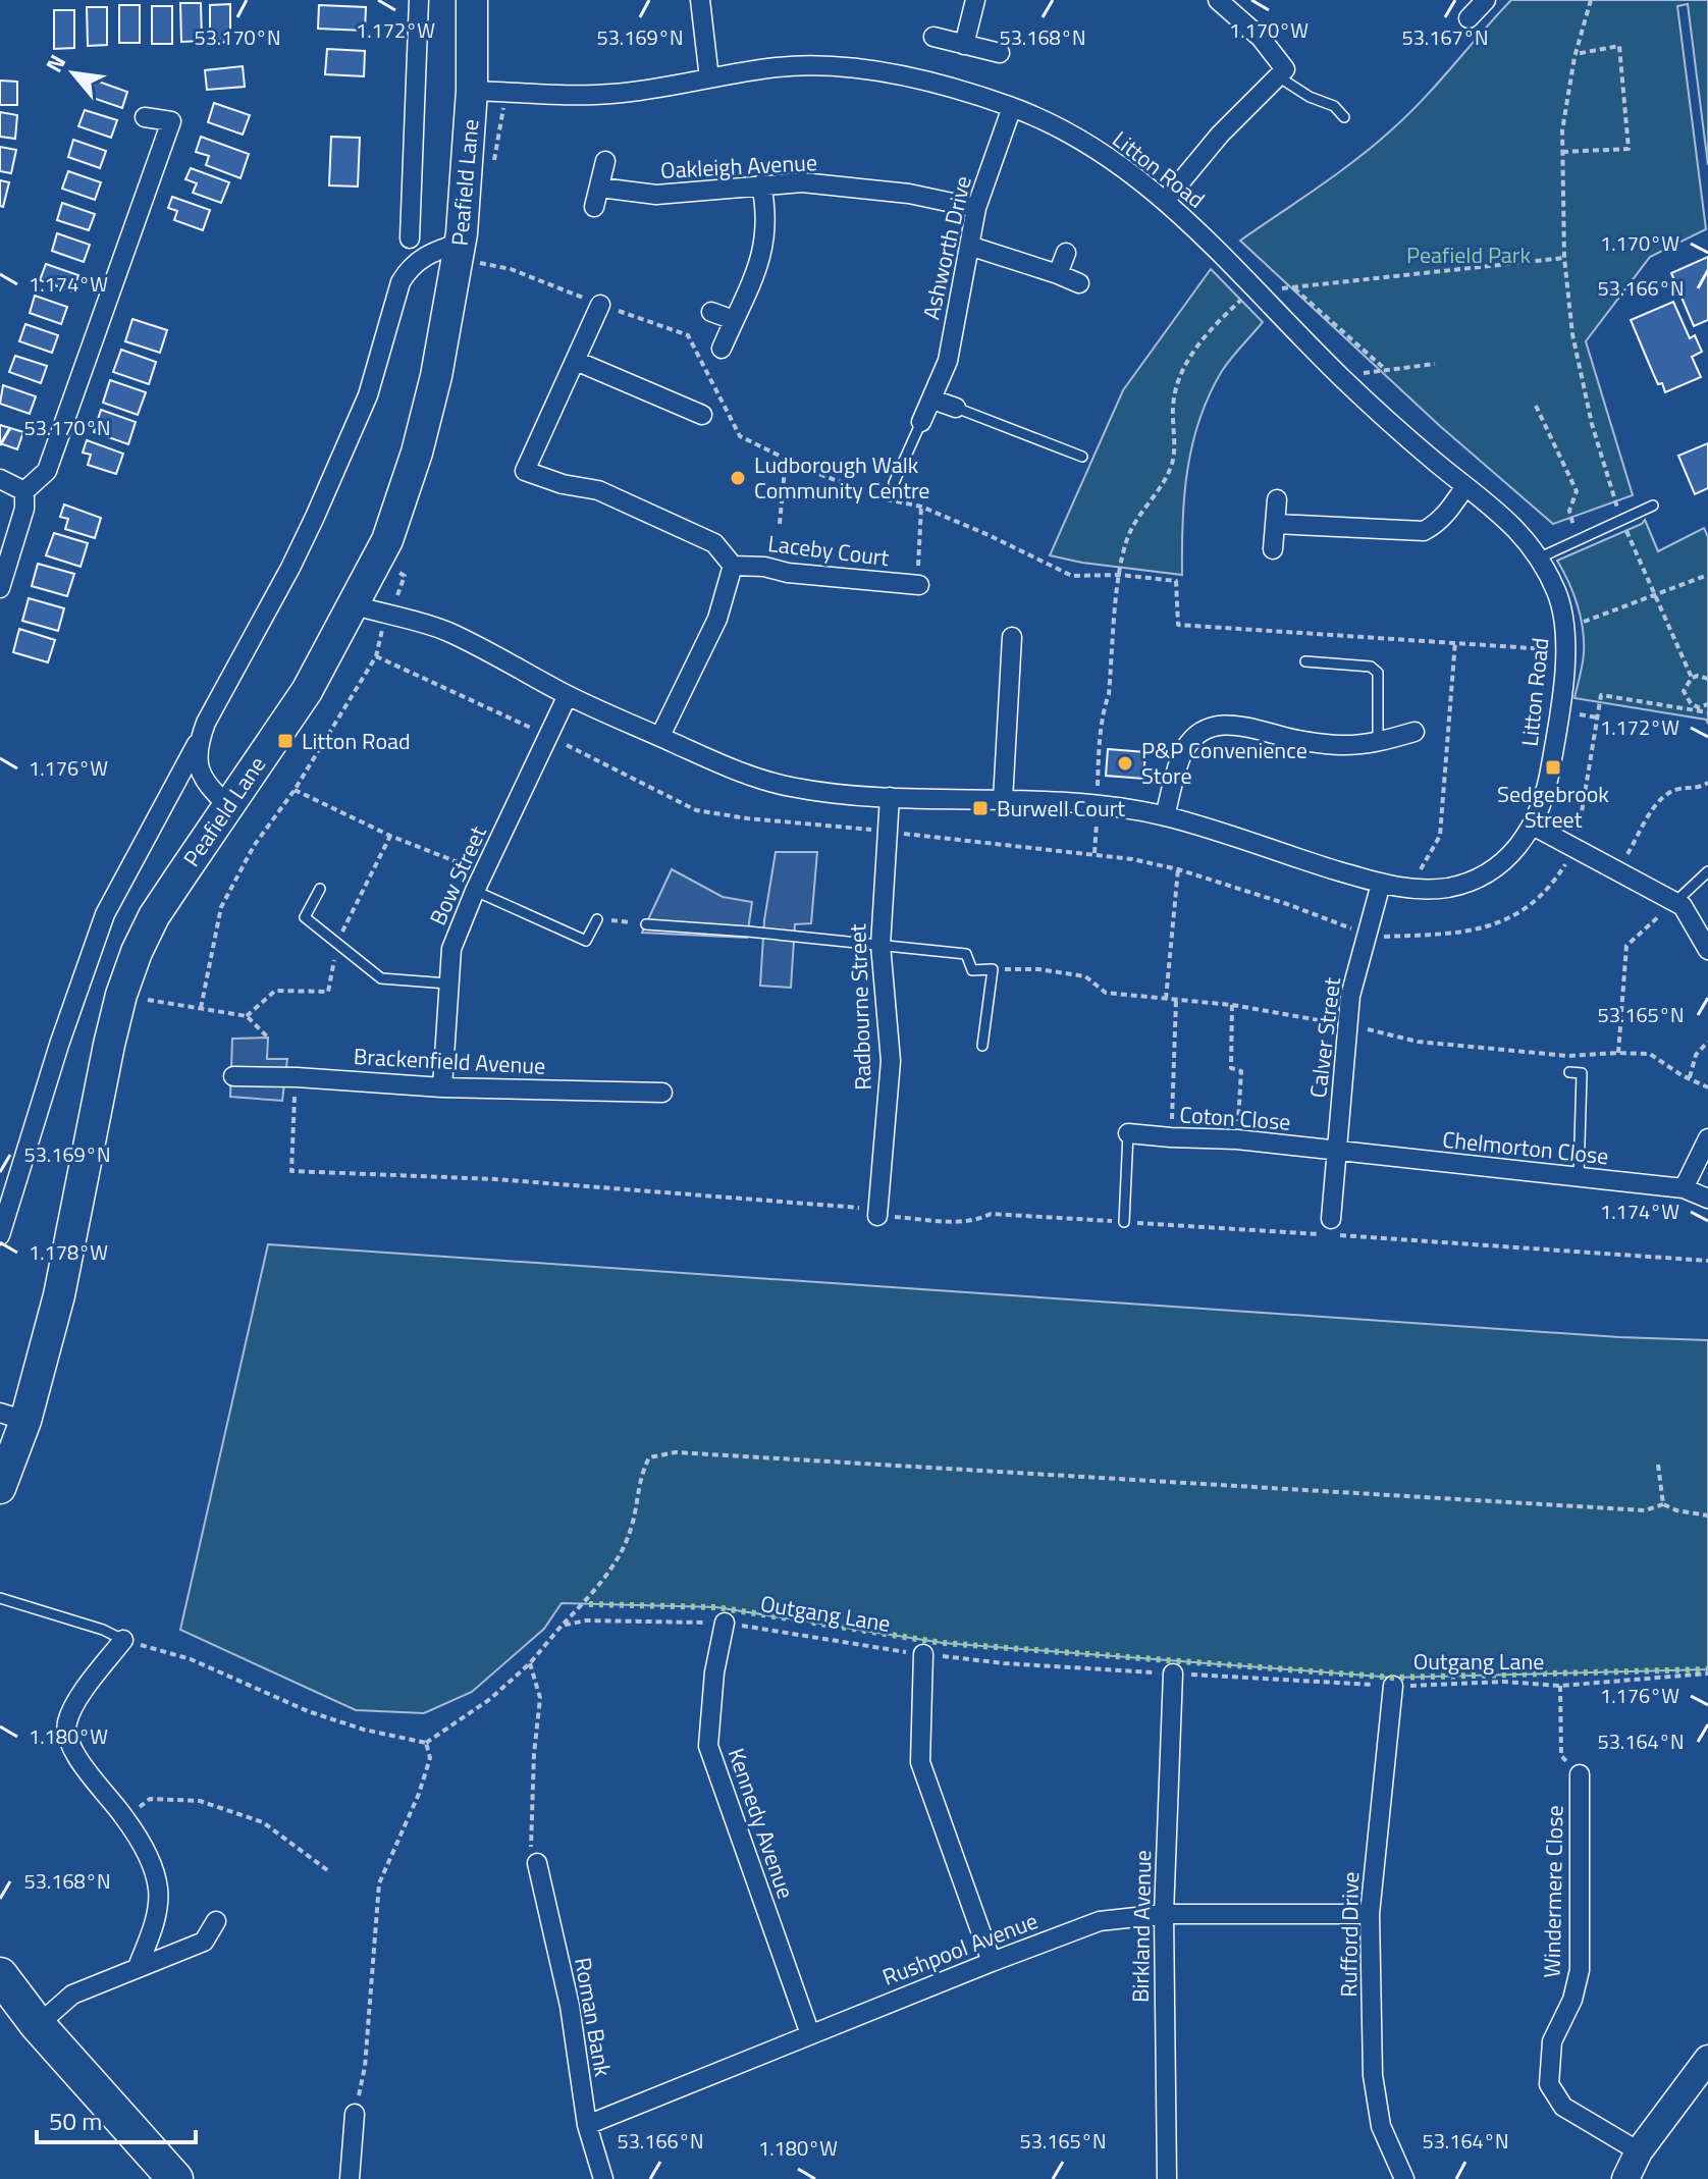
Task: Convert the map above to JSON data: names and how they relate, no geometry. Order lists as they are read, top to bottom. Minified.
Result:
{"streets":{"main road":["Peafield Lane"],"street":["Oakleigh Avenue","Litton Road","Ashworth Drive","Laceby Court","Bow Street","Radbourne Street","Calver Street","Brackenfield Avenue","Coton Close","Chelmorton Close","Kennedy Avenue","Windermere Close","Birkland Avenue","Rufford Drive","Rushpool Avenue","Roman Bank"],"path":["Outgang Lane"]},"crossings":[["Oakleigh Avenue","Ashworth Drive"],["Litton Road","Peafield Lane"],["Litton Road","Ashworth Drive"],["Litton Road","Bow Street"],["Litton Road","Radbourne Street"],["Litton Road","Calver Street"],["Bow Street","Brackenfield Avenue"],["Calver Street","Coton Close"],["Calver Street","Chelmorton Close"],["Coton Close","Chelmorton Close"],["Outgang Lane","Kennedy Avenue"],["Outgang Lane","Birkland Avenue"],["Outgang Lane","Rufford Drive"],["Kennedy Avenue","Rushpool Avenue"],["Birkland Avenue","Rushpool Avenue"],["Rufford Drive","Rushpool Avenue"],["Rushpool Avenue","Roman Bank"]],"parks":["Peafield Park"],"places":{"other":["Ludborough Walk Community Centre","P&P Convenience Store"],"transit":["Litton Road","Sedgebrook Street","Burwell Court"]},"scale_bar":"50 m","north":"top left","coordinates":["1.170°W","1.172°W","53.169°N","53.170°N","53.168°N","53.167°N","1.174°W","53.166°N","1.176°W","53.165°N","1.178°W","1.180°W","53.164°N"]}
